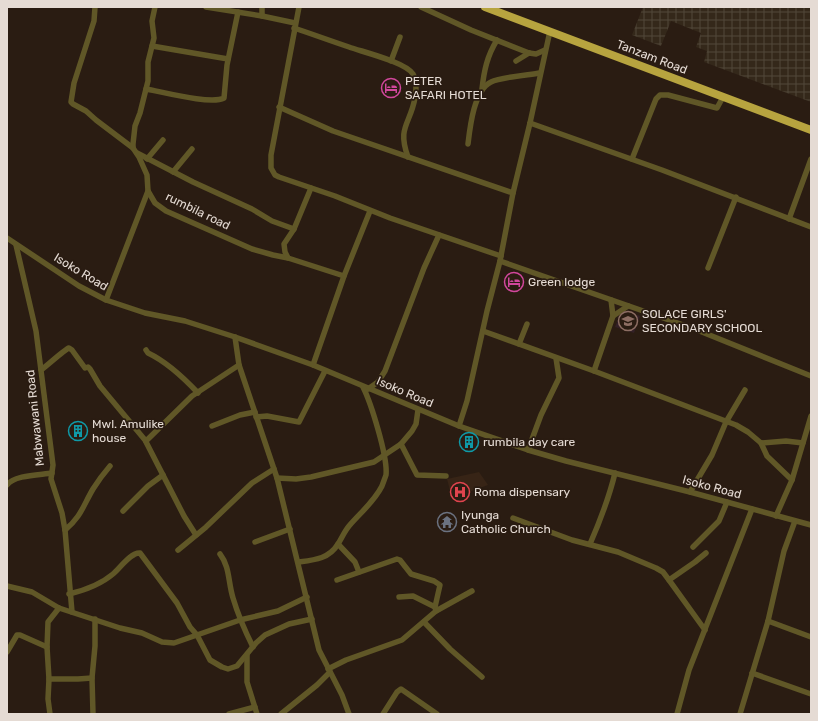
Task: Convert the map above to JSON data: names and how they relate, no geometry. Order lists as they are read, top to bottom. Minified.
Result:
{"streets":{"highway":["Tanzam Road"],"street":["rumbila road","Isoko Road","Mabwawani Road"]},"crossings":[["Isoko Road","Mabwawani Road"]],"places":{"hotel":["PETER SAFARI HOTEL","Green lodge"],"school or university":["SOLACE GIRLS' SECONDARY SCHOOL"],"building":["Mwl. Amulike house","rumbila day care"],"hospital":["Roma dispensary"],"temple":["Iyunga Catholic Church"]}}
